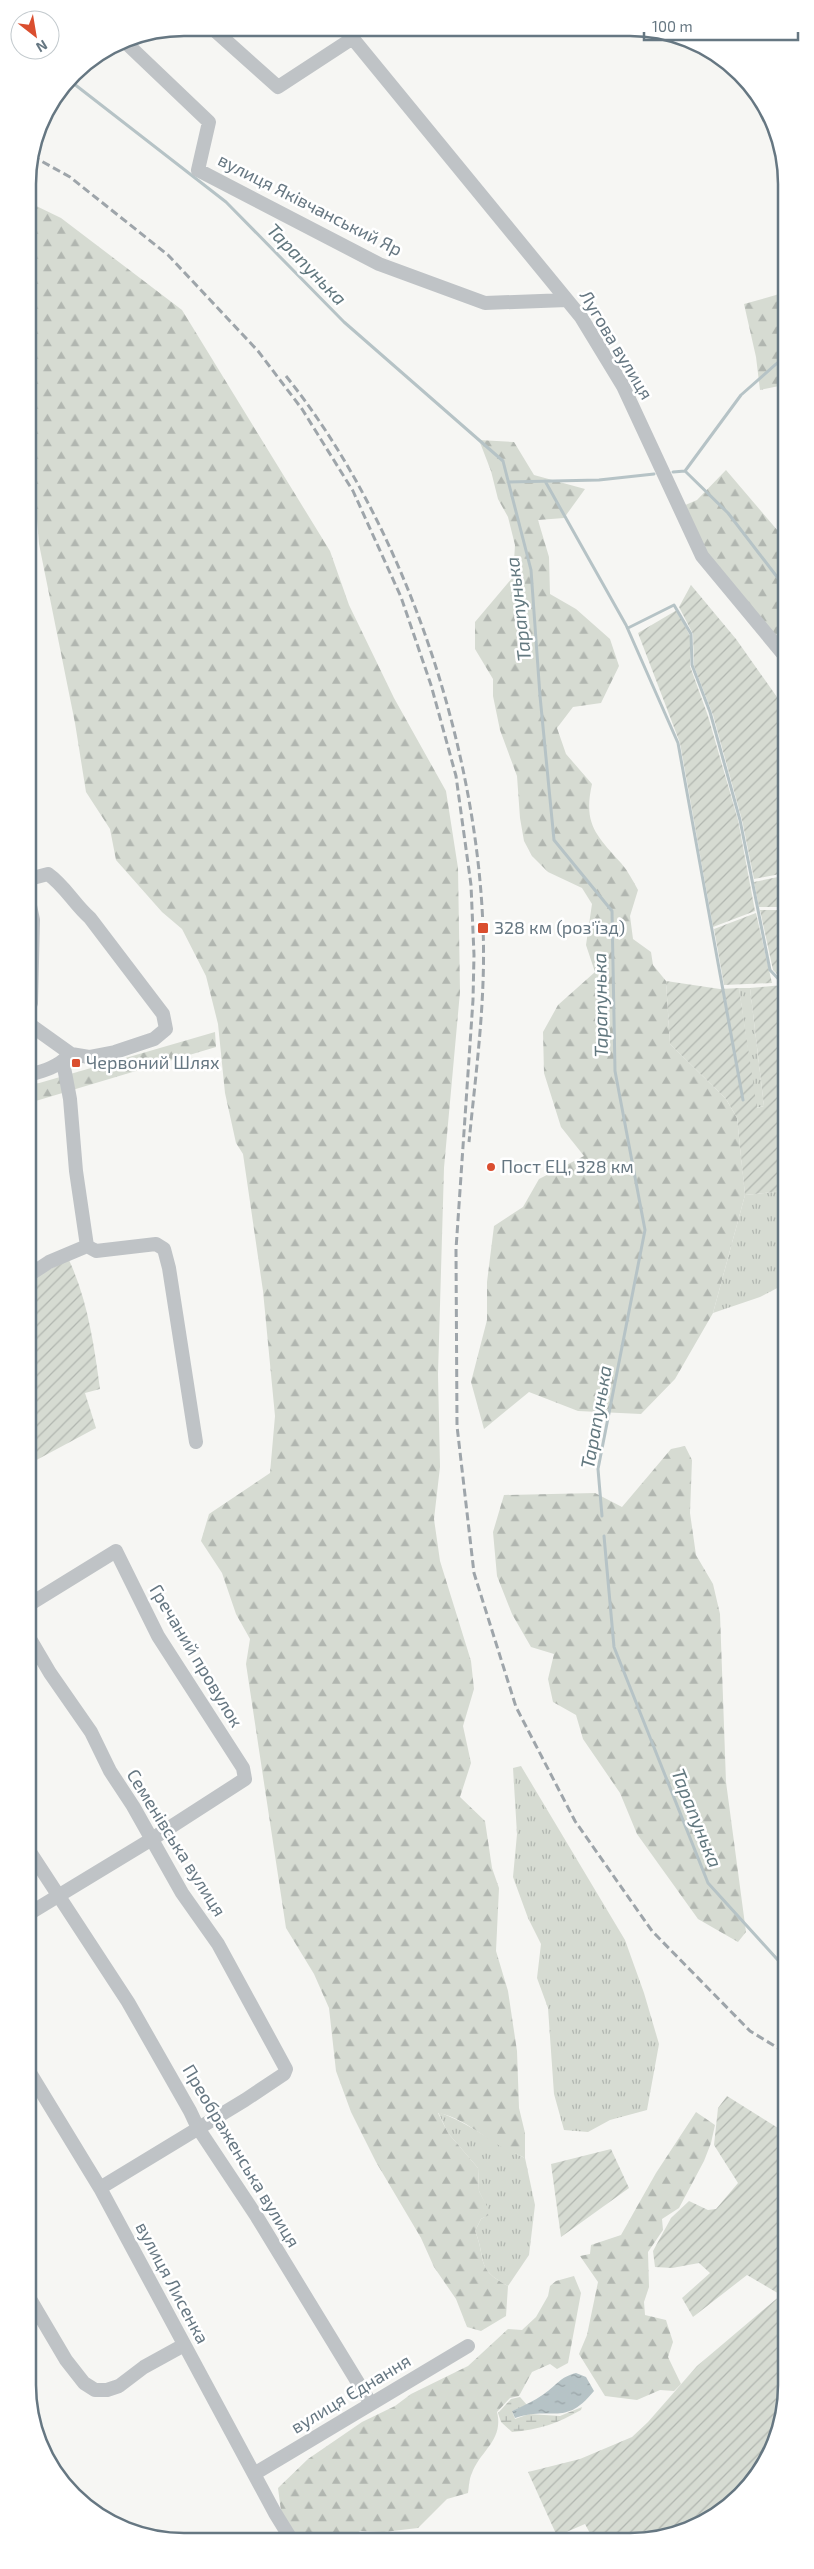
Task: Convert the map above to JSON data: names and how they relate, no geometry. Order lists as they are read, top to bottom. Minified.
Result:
{"streets":{"street":["вулиця Яківчанський Яр","Лугова вулиця","Гречаний провулок","Семенівська вулиця","Преображенська вулиця","вулиця Лисенка","вулиця Єднання"]},"crossings":[["вулиця Яківчанський Яр","Лугова вулиця"],["Гречаний провулок","Семенівська вулиця"],["Семенівська вулиця","Преображенська вулиця"],["Преображенська вулиця","вулиця Єднання"],["вулиця Лисенка","вулиця Єднання"]],"water":["Тарапунька"],"places":{"transit":["328 км (роз'їзд)","Червоний Шлях"],"other":["Пост ЕЦ, 328 км"]},"scale_bar":"100 m","north":"bottom right"}
